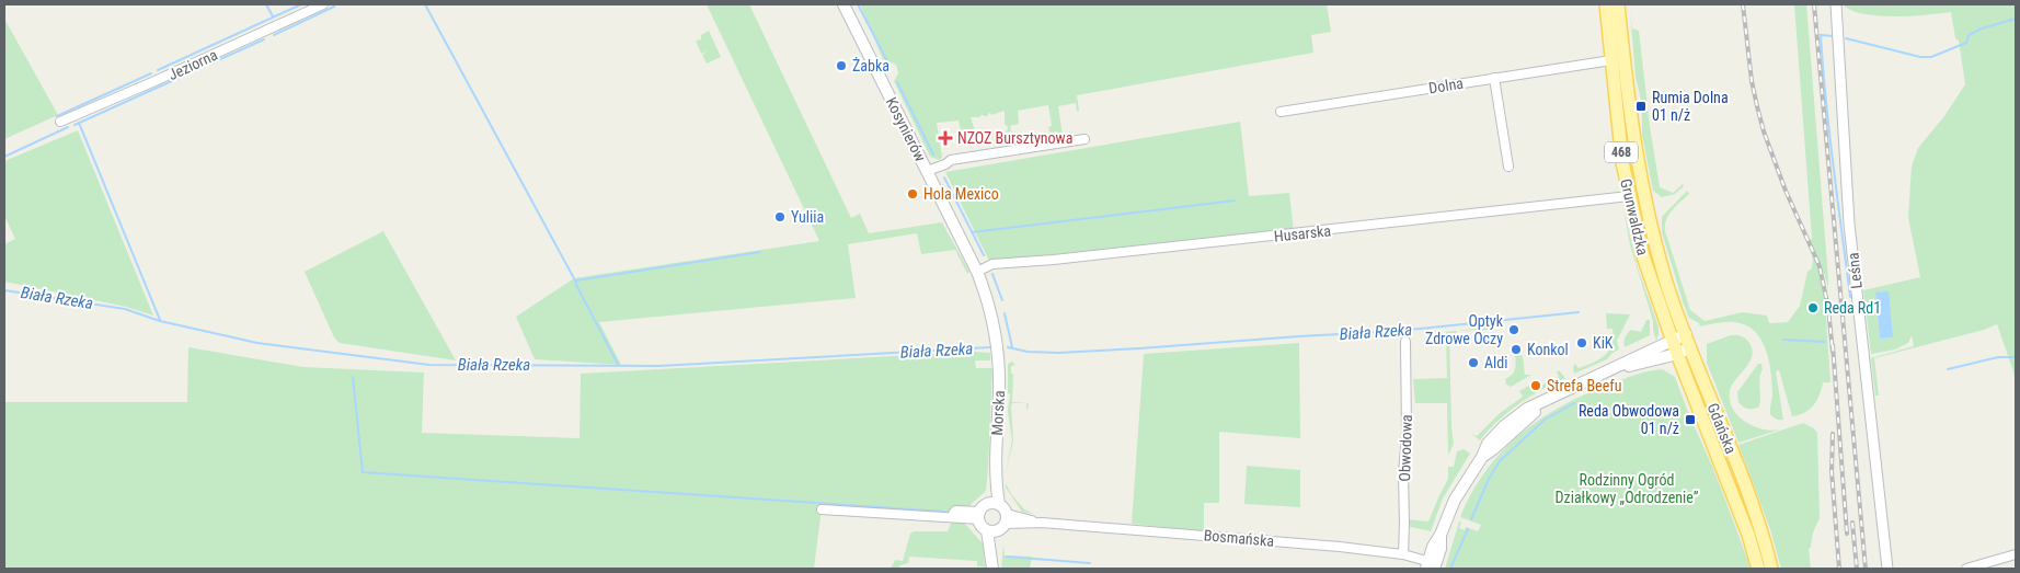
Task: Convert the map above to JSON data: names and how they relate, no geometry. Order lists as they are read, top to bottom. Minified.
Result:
{"streets":{"main road":["Kosynierów","468","Grunwaldzka","Morska","Gdańska"],"street":["Jeziorna","Dolna","Husarska","Leśna","Obwodowa","Bosmańska"]},"crossings":[["Dolna","Grunwaldzka"],["Kosynierów","Husarska"],["Kosynierów","Morska"],["Grunwaldzka","Husarska"],["Grunwaldzka","Gdańska"],["Morska","Bosmańska"],["Obwodowa","Bosmańska"]],"water":["Biała Rzeka"],"parks":["Rodzinny Ogród Działkowy „Odrodzenie”"],"places":{"other":["Żabka","Hola Mexico","Yuliia","Reda Rd1","Optyk Zdrowe Oczy","KiK","Konkol","Aldi","Strefa Beefu"],"transit":["Rumia Dolna 01 n/ż","Reda Obwodowa 01 n/ż"],"health":["NZOZ Bursztynowa"]}}
